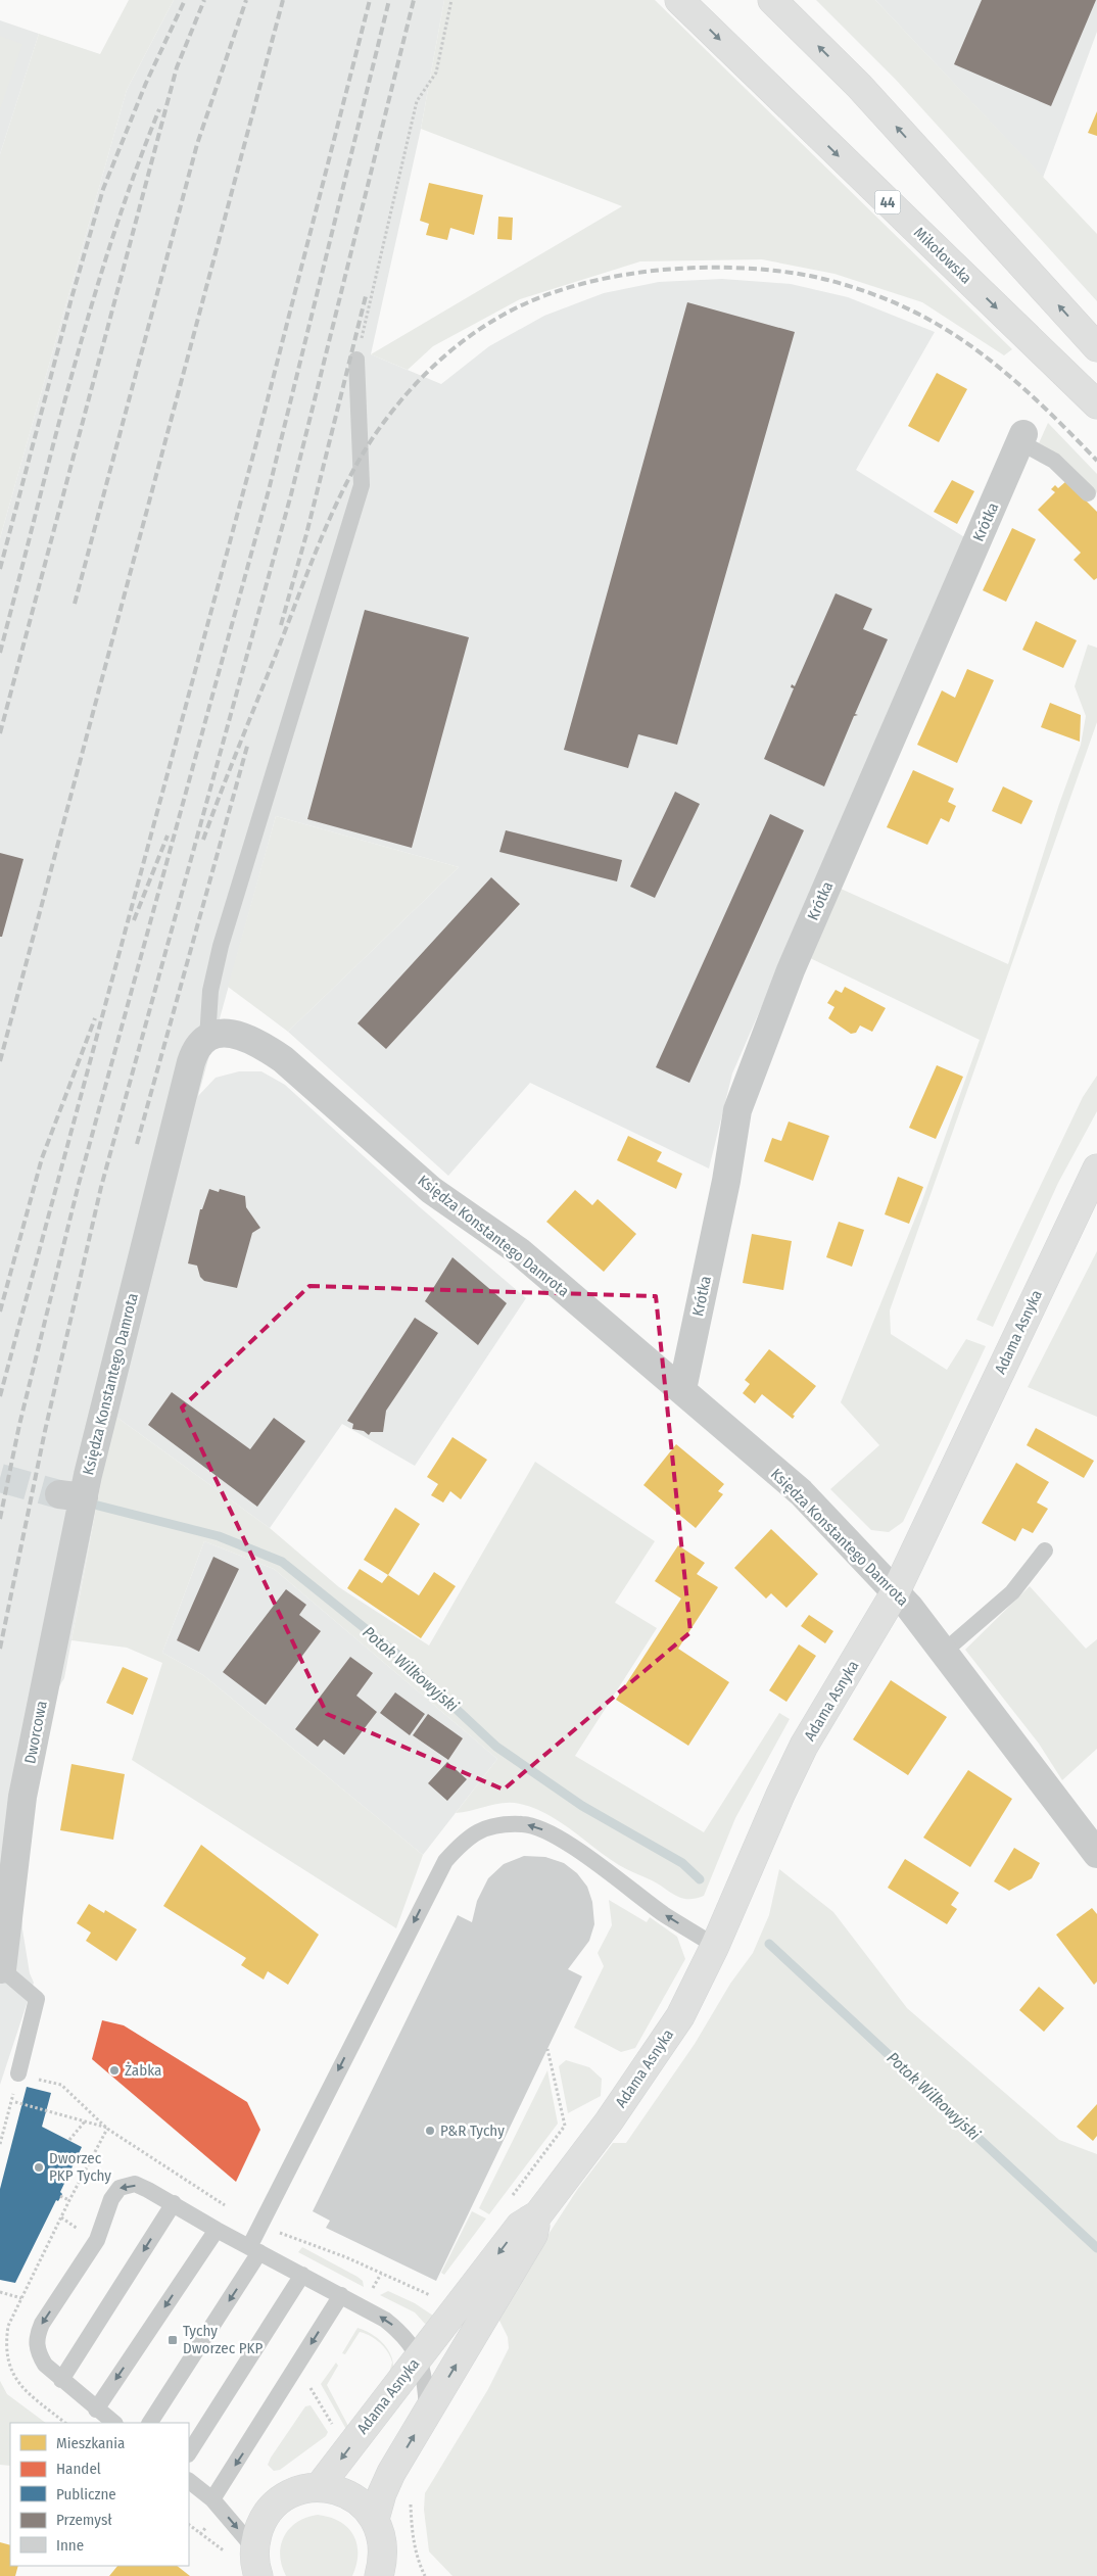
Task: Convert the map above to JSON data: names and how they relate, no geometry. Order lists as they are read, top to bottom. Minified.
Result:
{"streets":{"street":["44","Mikołowska","Krótka","Księdza Konstantego Damrota","Adama Asnyka","Dworcowa"]},"crossings":[["Krótka","Księdza Konstantego Damrota"],["Księdza Konstantego Damrota","Adama Asnyka"],["Księdza Konstantego Damrota","Dworcowa"]],"water":["Potok Wilkowyjski"],"places":{"other":["Żabka","P&R Tychy","Dworzec PKP Tychy"],"transit":["Tychy Dworzec PKP"]},"legend":["Mieszkania","Handel","Publiczne","Przemysł","Inne"]}
